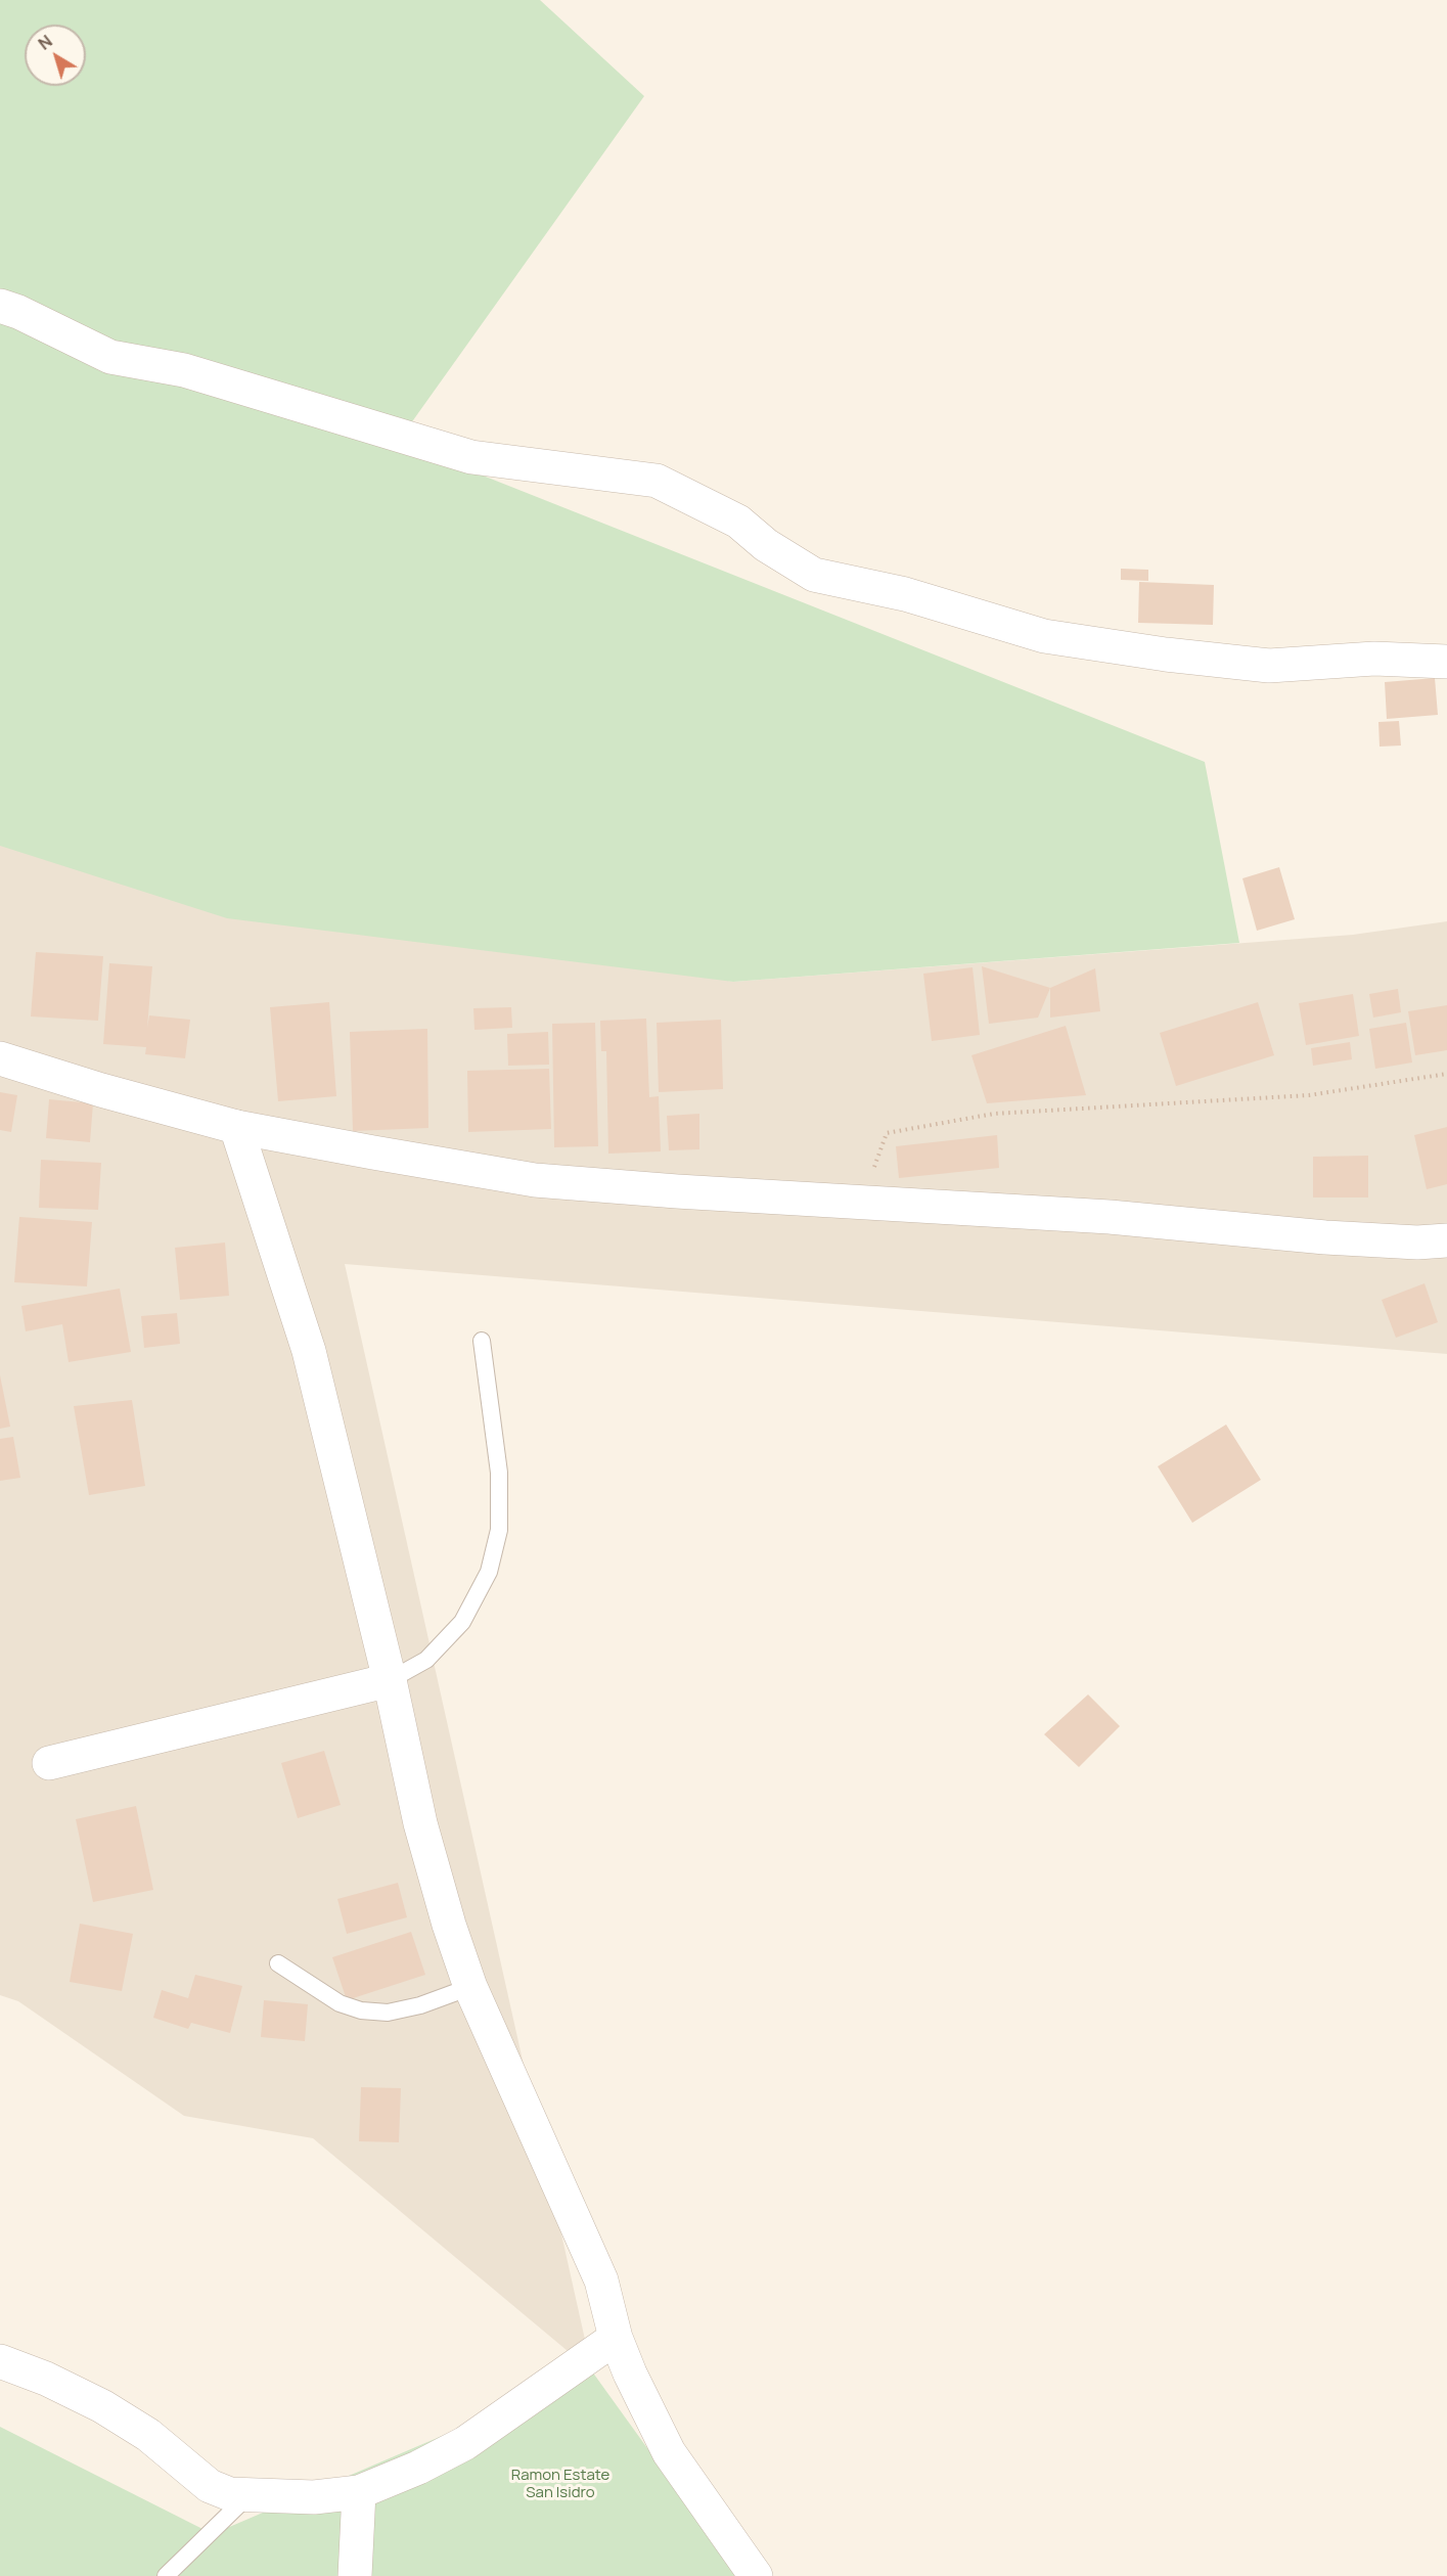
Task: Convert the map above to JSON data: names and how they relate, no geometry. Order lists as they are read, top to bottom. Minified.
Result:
{"parks":["Ramon Estate San Isidro"],"north":"top left"}
